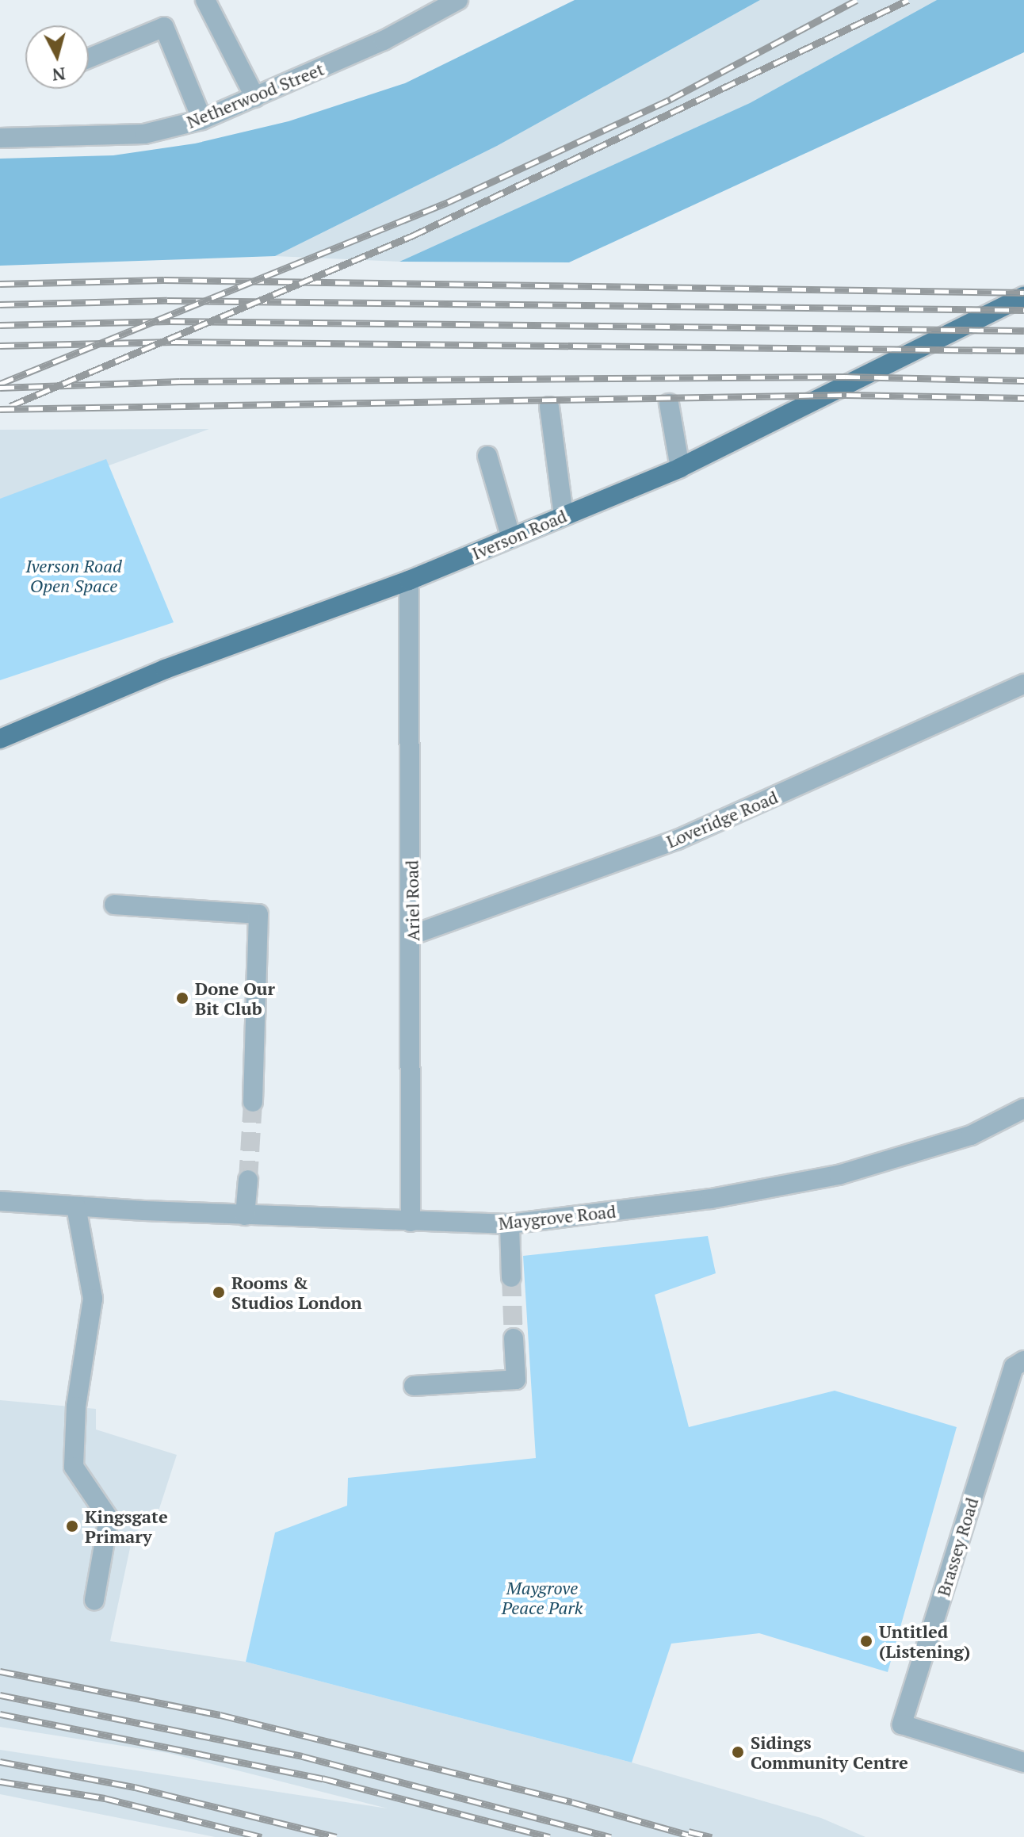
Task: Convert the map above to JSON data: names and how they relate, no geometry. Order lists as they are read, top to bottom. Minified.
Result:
{"streets":{"main road":["Iverson Road"],"street":["Netherwood Street","Loveridge Road","Ariel Road","Maygrove Road","Brassey Road"]},"crossings":[["Iverson Road","Ariel Road"],["Loveridge Road","Ariel Road"],["Ariel Road","Maygrove Road"]],"parks":["Iverson Road Open Space","Maygrove Peace Park"],"places":["Done Our Bit Club","Rooms & Studios London","Kingsgate Primary","Untitled (Listening)","Sidings Community Centre"],"north":"bottom"}
